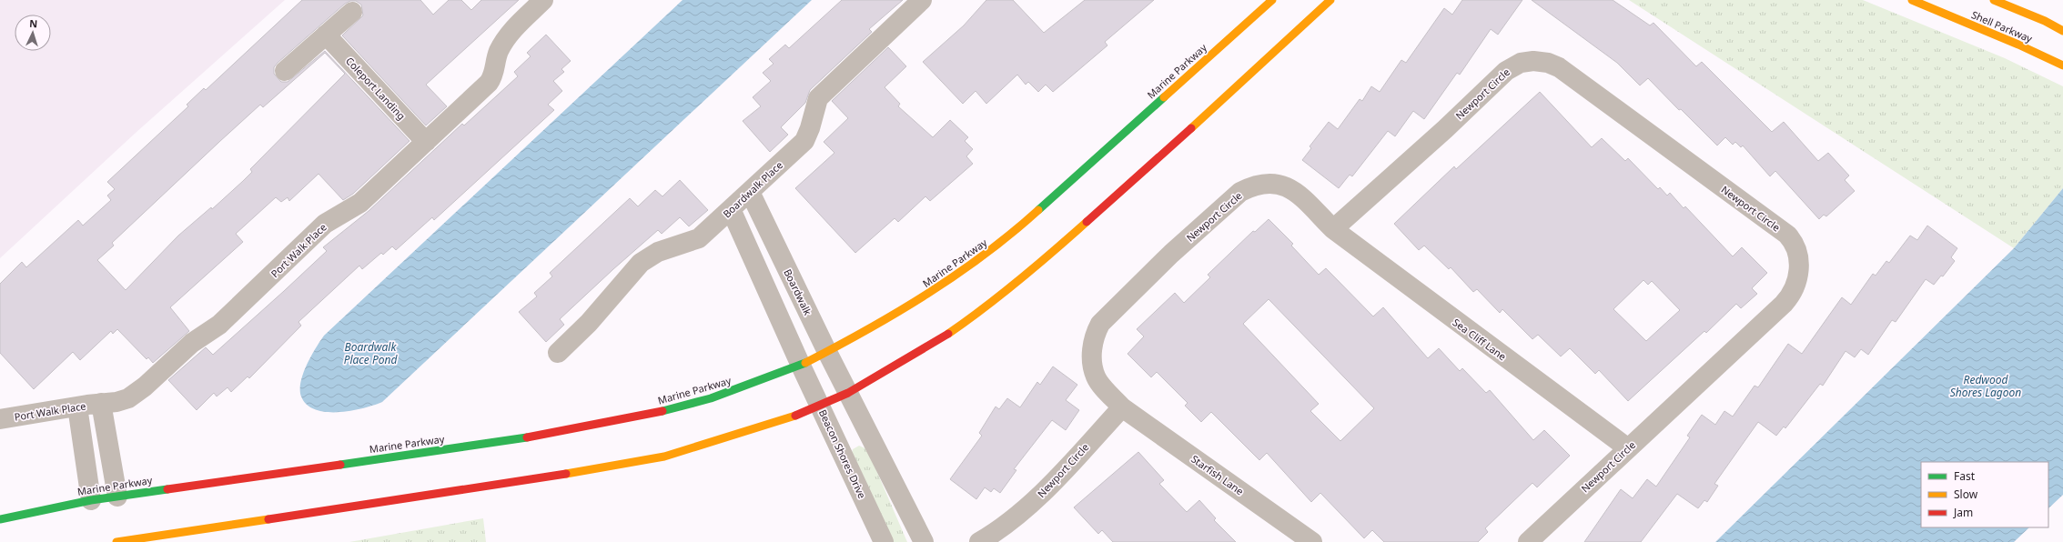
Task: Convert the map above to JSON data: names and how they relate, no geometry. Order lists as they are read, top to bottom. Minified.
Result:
{"streets":{"main road":["Shell Parkway","Marine Parkway"],"street":["Coleport Landing","Newport Circle","Boardwalk Place","Port Walk Place","Boardwalk","Sea Cliff Lane","Beacon Shores Drive","Starfish Lane"]},"crossings":[["Marine Parkway","Boardwalk"],["Marine Parkway","Beacon Shores Drive"],["Coleport Landing","Port Walk Place"],["Newport Circle","Sea Cliff Lane"],["Newport Circle","Starfish Lane"],["Boardwalk Place","Boardwalk"]],"water":["Boardwalk Place Pond","Redwood Shores Lagoon"],"legend":["Fast","Slow","Jam"],"north":"top"}
